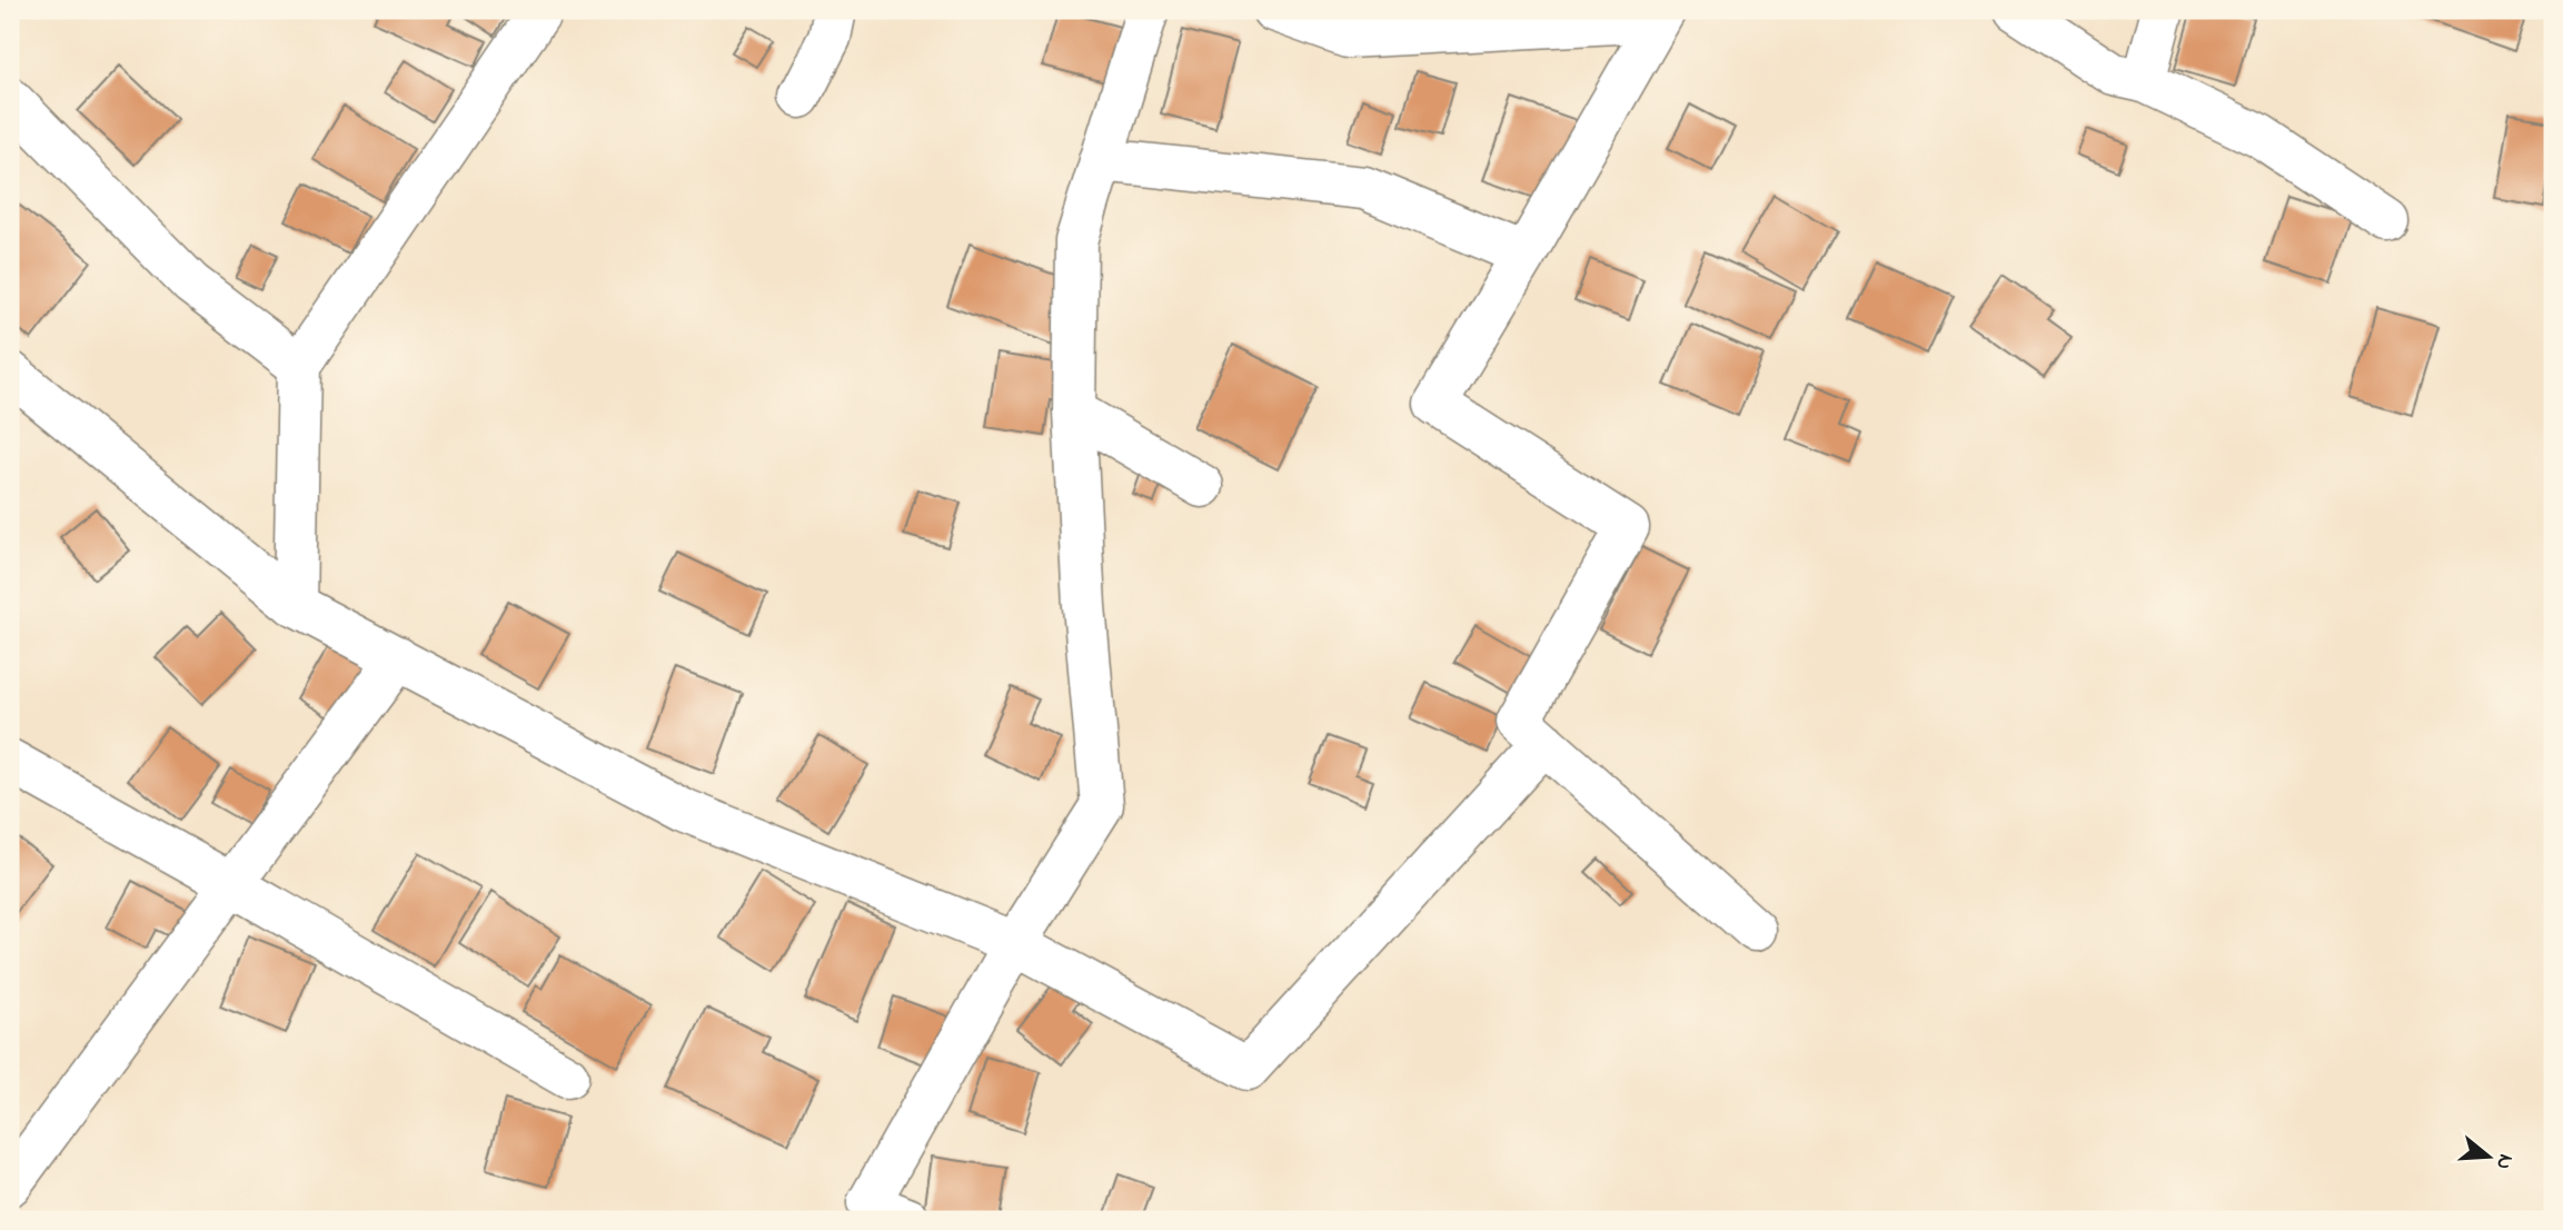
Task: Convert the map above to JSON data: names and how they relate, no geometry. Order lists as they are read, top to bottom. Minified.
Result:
{"north":"right"}
